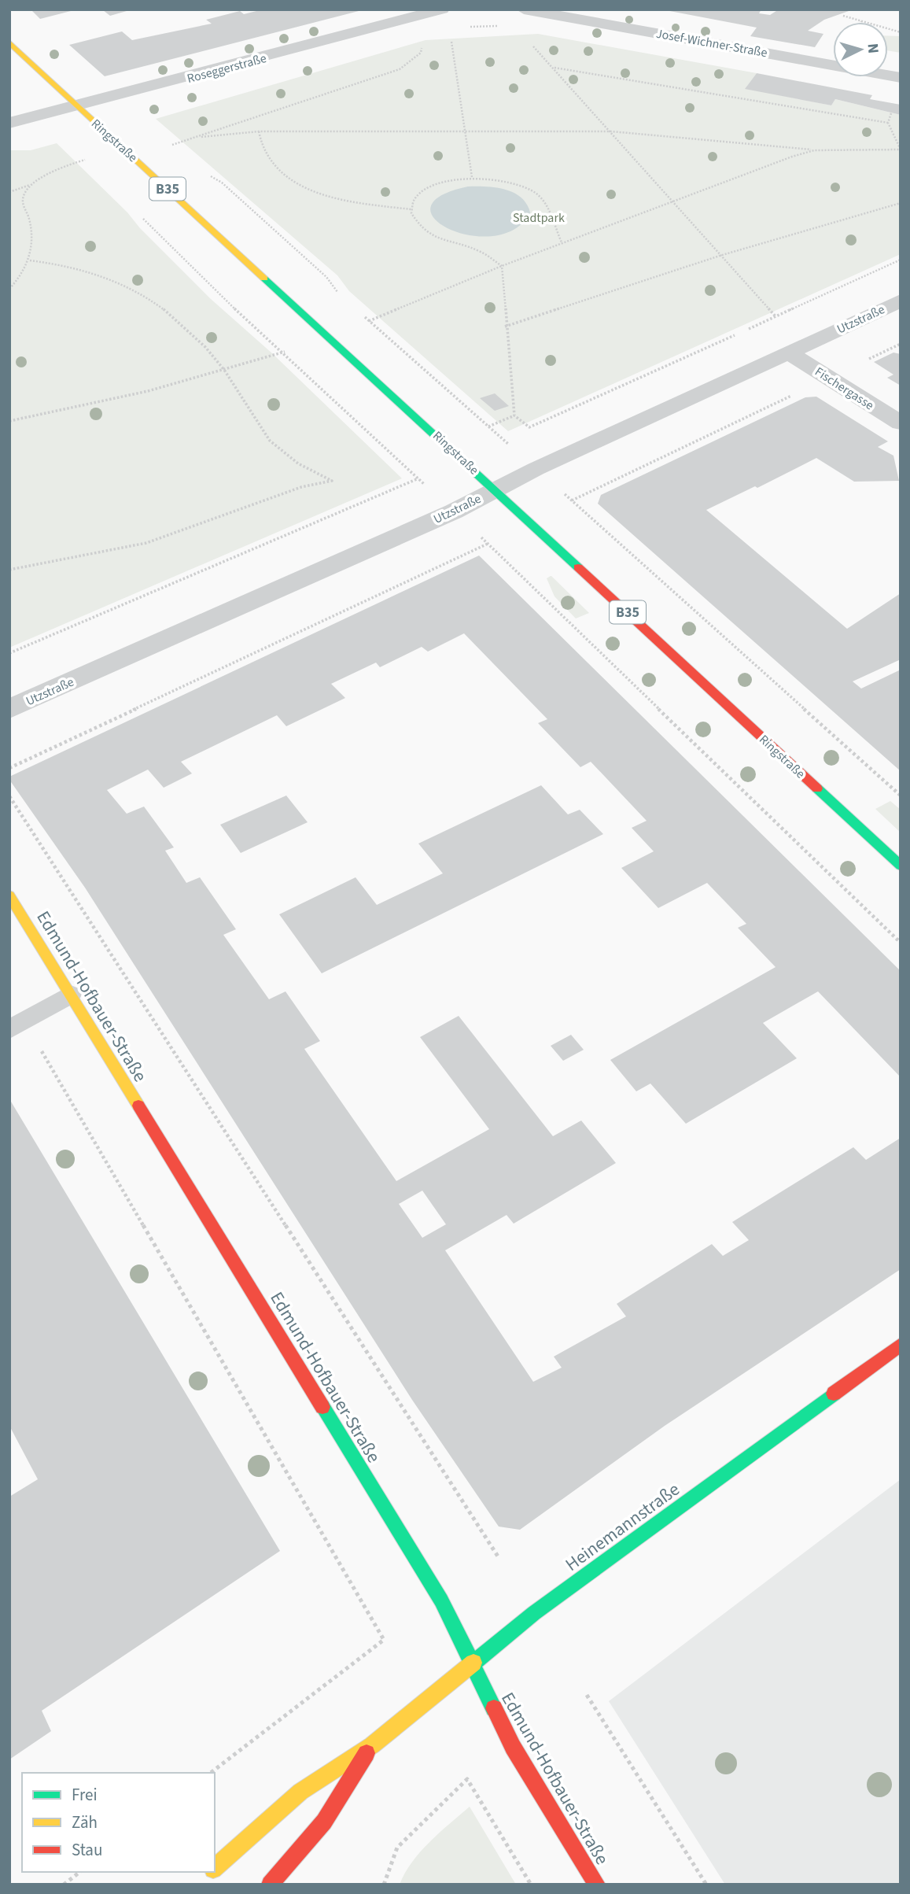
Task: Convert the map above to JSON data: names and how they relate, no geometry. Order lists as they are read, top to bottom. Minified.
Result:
{"streets":{"main road":["Ringstraße","B35","Edmund-Hofbauer-Straße","Heinemannstraße"],"street":["Josef-Wichner-Straße","Roseggerstraße","Utzstraße","Fischergasse"]},"crossings":[["Roseggerstraße","Ringstraße"],["Ringstraße","Utzstraße"],["Utzstraße","Fischergasse"],["Edmund-Hofbauer-Straße","Heinemannstraße"]],"parks":["Stadtpark"],"legend":["Frei","Zäh","Stau"],"north":"right"}
